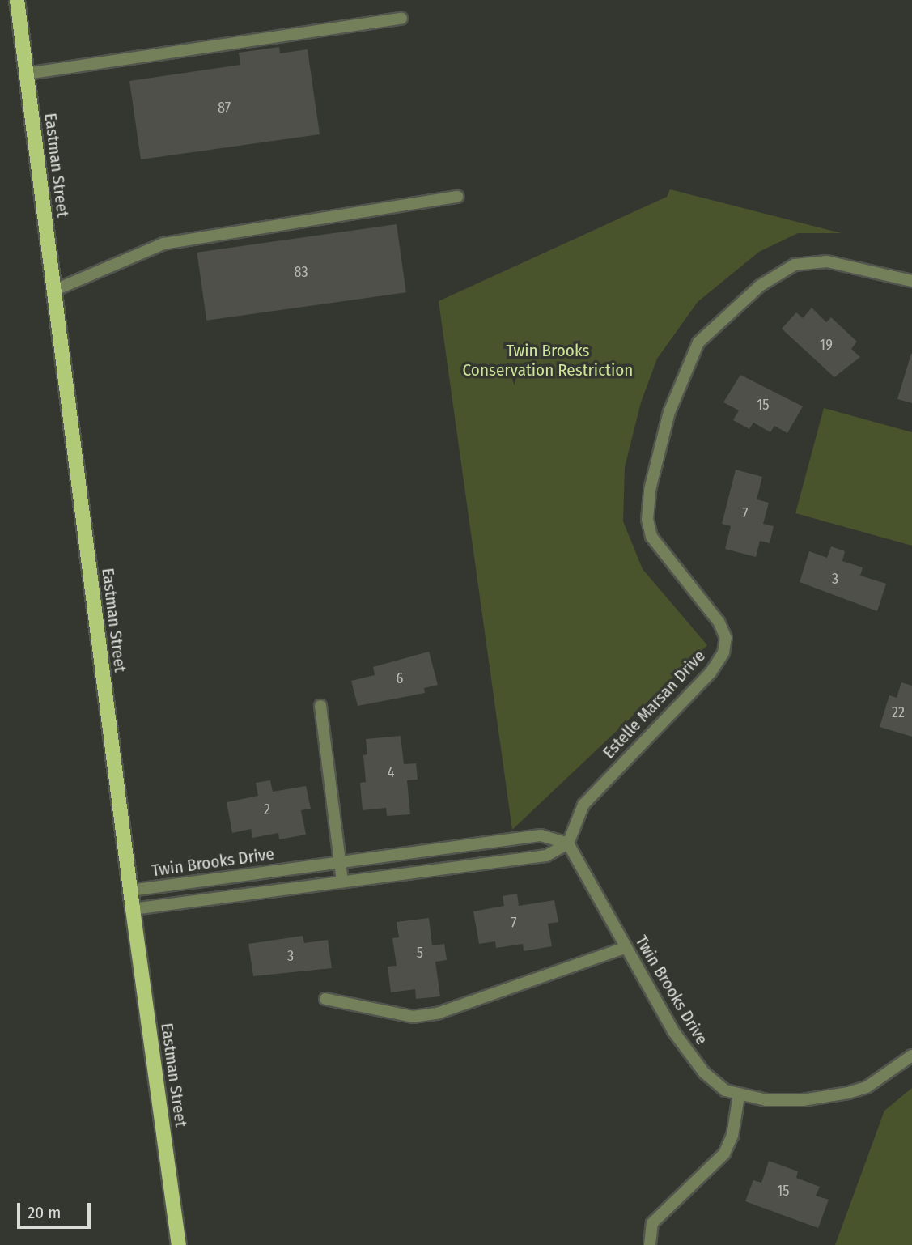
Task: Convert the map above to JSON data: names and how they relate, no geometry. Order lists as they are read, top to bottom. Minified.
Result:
{"streets":{"main road":["Eastman Street"],"street":["Estelle Marsan Drive","Twin Brooks Drive"]},"crossings":[["Eastman Street","Twin Brooks Drive"],["Estelle Marsan Drive","Twin Brooks Drive"]],"parks":["Twin Brooks Conservation Restriction"],"house_numbers":["87","83","19","15","7","3","6","22","4","2","7","5","3","15"],"scale_bar":"20 m"}
